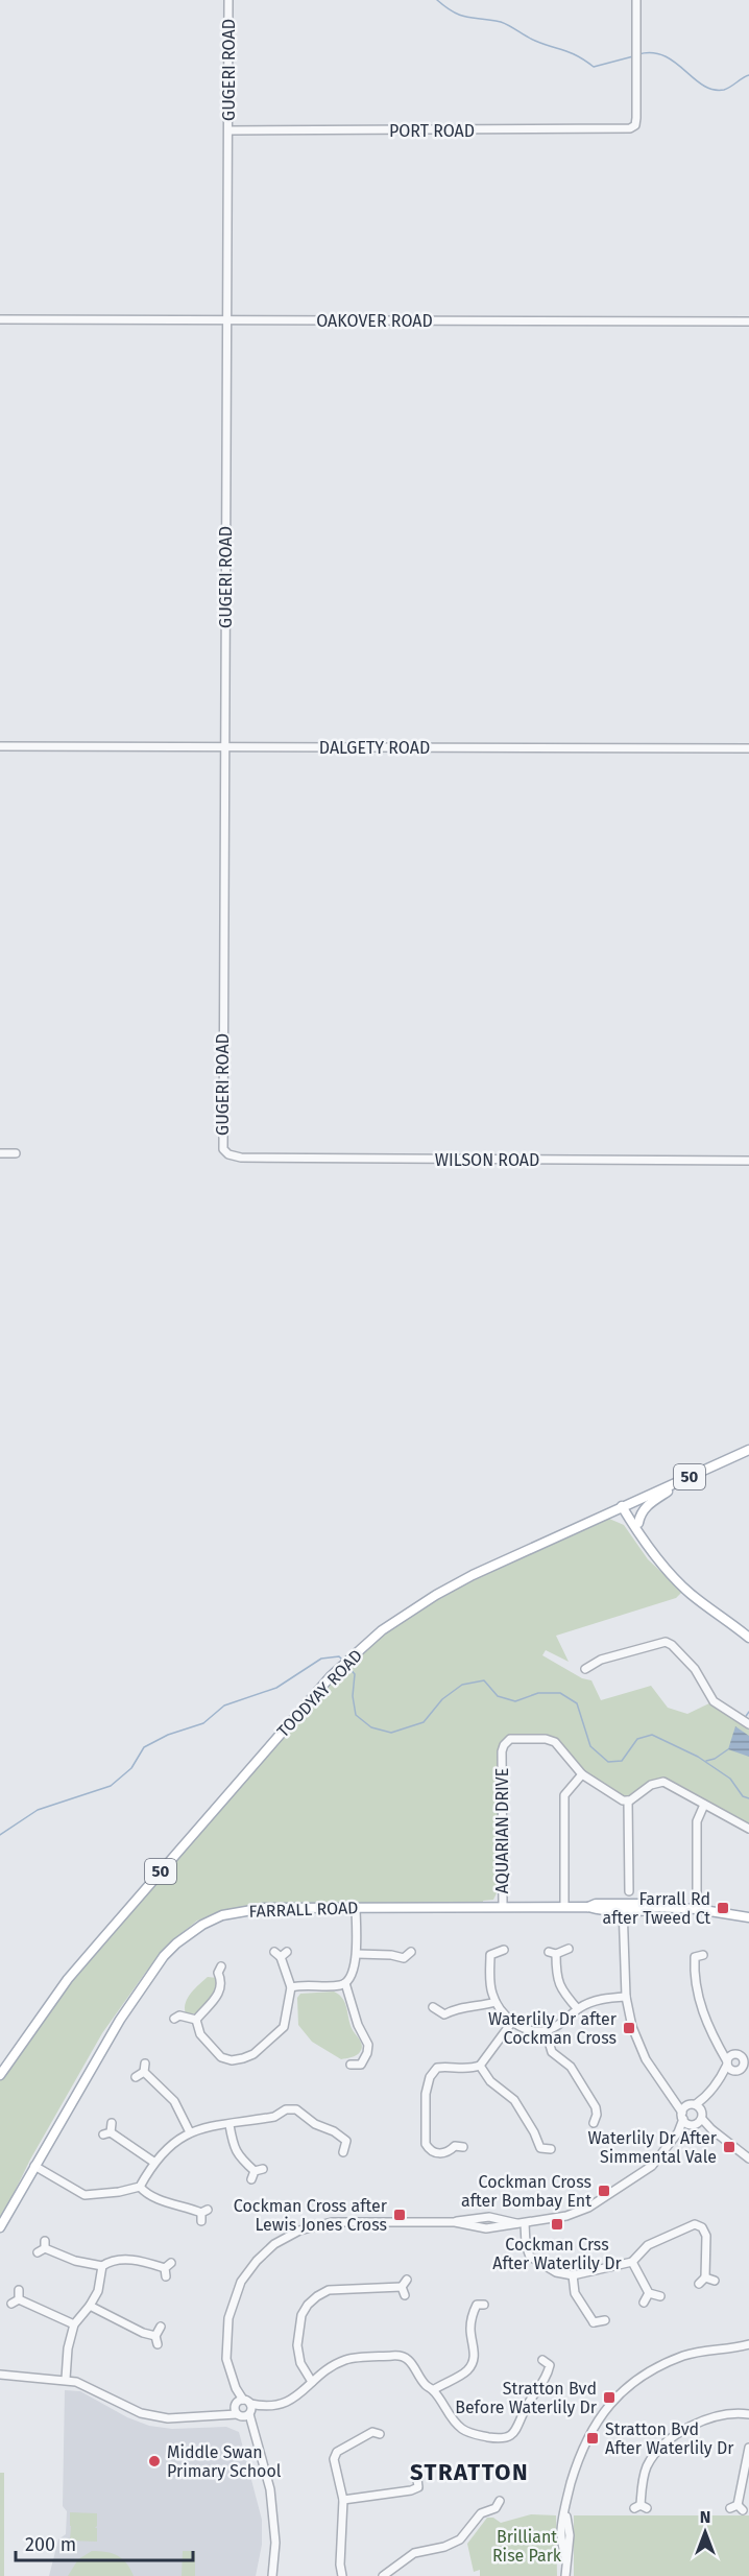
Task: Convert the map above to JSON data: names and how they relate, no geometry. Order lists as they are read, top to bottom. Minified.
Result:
{"streets":{"main road":["50","TOODYAY ROAD","FARRALL ROAD"],"street":["GUGERI ROAD","PORT ROAD","OAKOVER ROAD","DALGETY ROAD","WILSON ROAD","AQUARIAN DRIVE"]},"crossings":[["GUGERI ROAD","PORT ROAD"],["GUGERI ROAD","OAKOVER ROAD"],["GUGERI ROAD","DALGETY ROAD"],["GUGERI ROAD","WILSON ROAD"],["AQUARIAN DRIVE","FARRALL ROAD"]],"districts":["STRATTON"],"parks":["Brilliant Rise Park"],"places":{"transit":["Farrall Rd after Tweed Ct","Waterlily Dr after Cockman Cross","Waterlily Dr After Simmental Vale","Cockman Cross after Bombay Ent","Cockman Cross after Lewis Jones Cross","Cockman Crss After Waterlily Dr","Stratton Bvd Before Waterlily Dr","Stratton Bvd After Waterlily Dr"],"other":["Middle Swan Primary School"]},"scale_bar":"200 m","north":"top"}
